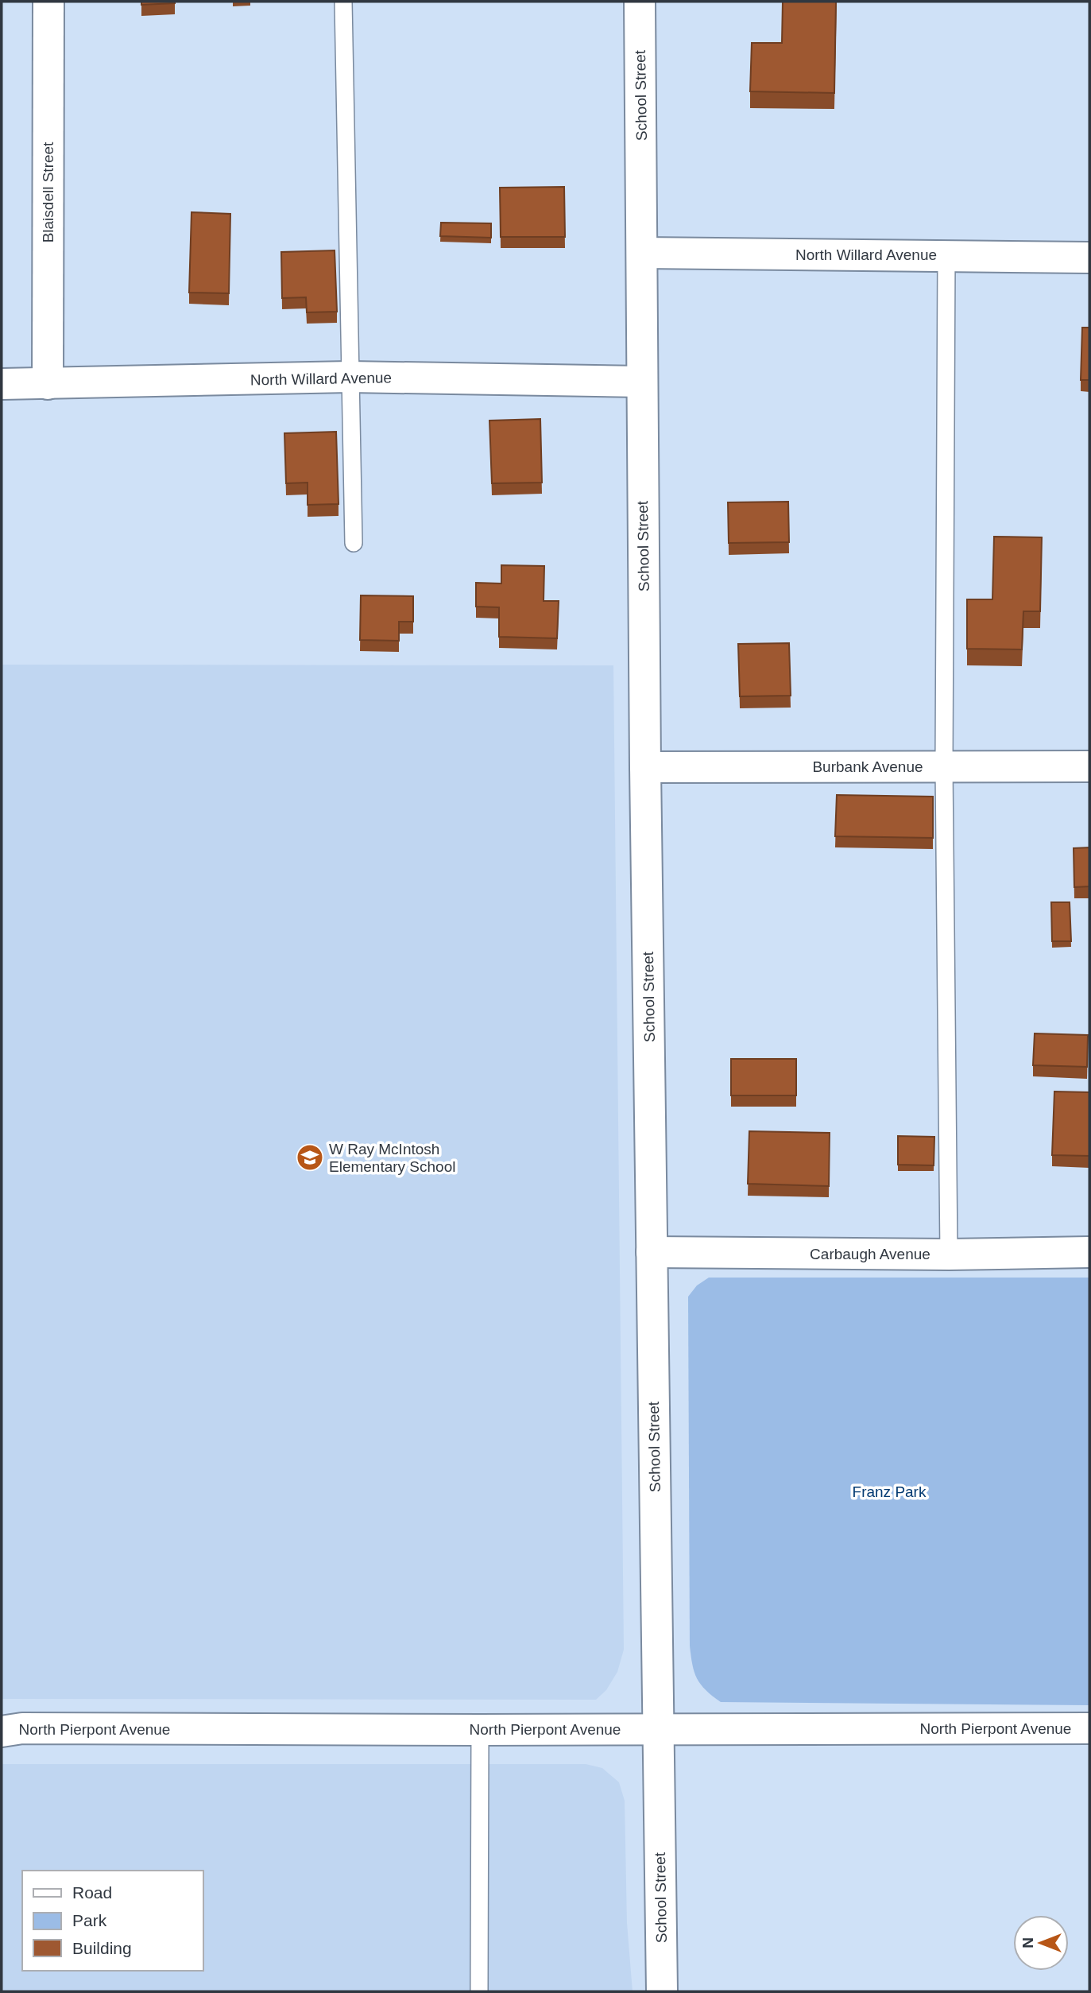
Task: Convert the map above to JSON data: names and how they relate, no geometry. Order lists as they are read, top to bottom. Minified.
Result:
{"streets":{"street":["School Street","Blaisdell Street","North Willard Avenue","Burbank Avenue","Carbaugh Avenue","North Pierpont Avenue"]},"crossings":[["School Street","North Willard Avenue"],["School Street","Burbank Avenue"],["School Street","Carbaugh Avenue"],["School Street","North Pierpont Avenue"],["Blaisdell Street","North Willard Avenue"]],"parks":["Franz Park"],"places":{"school or university":["W Ray McIntosh Elementary School"]},"legend":["Road","Park","Building"],"north":"left"}
